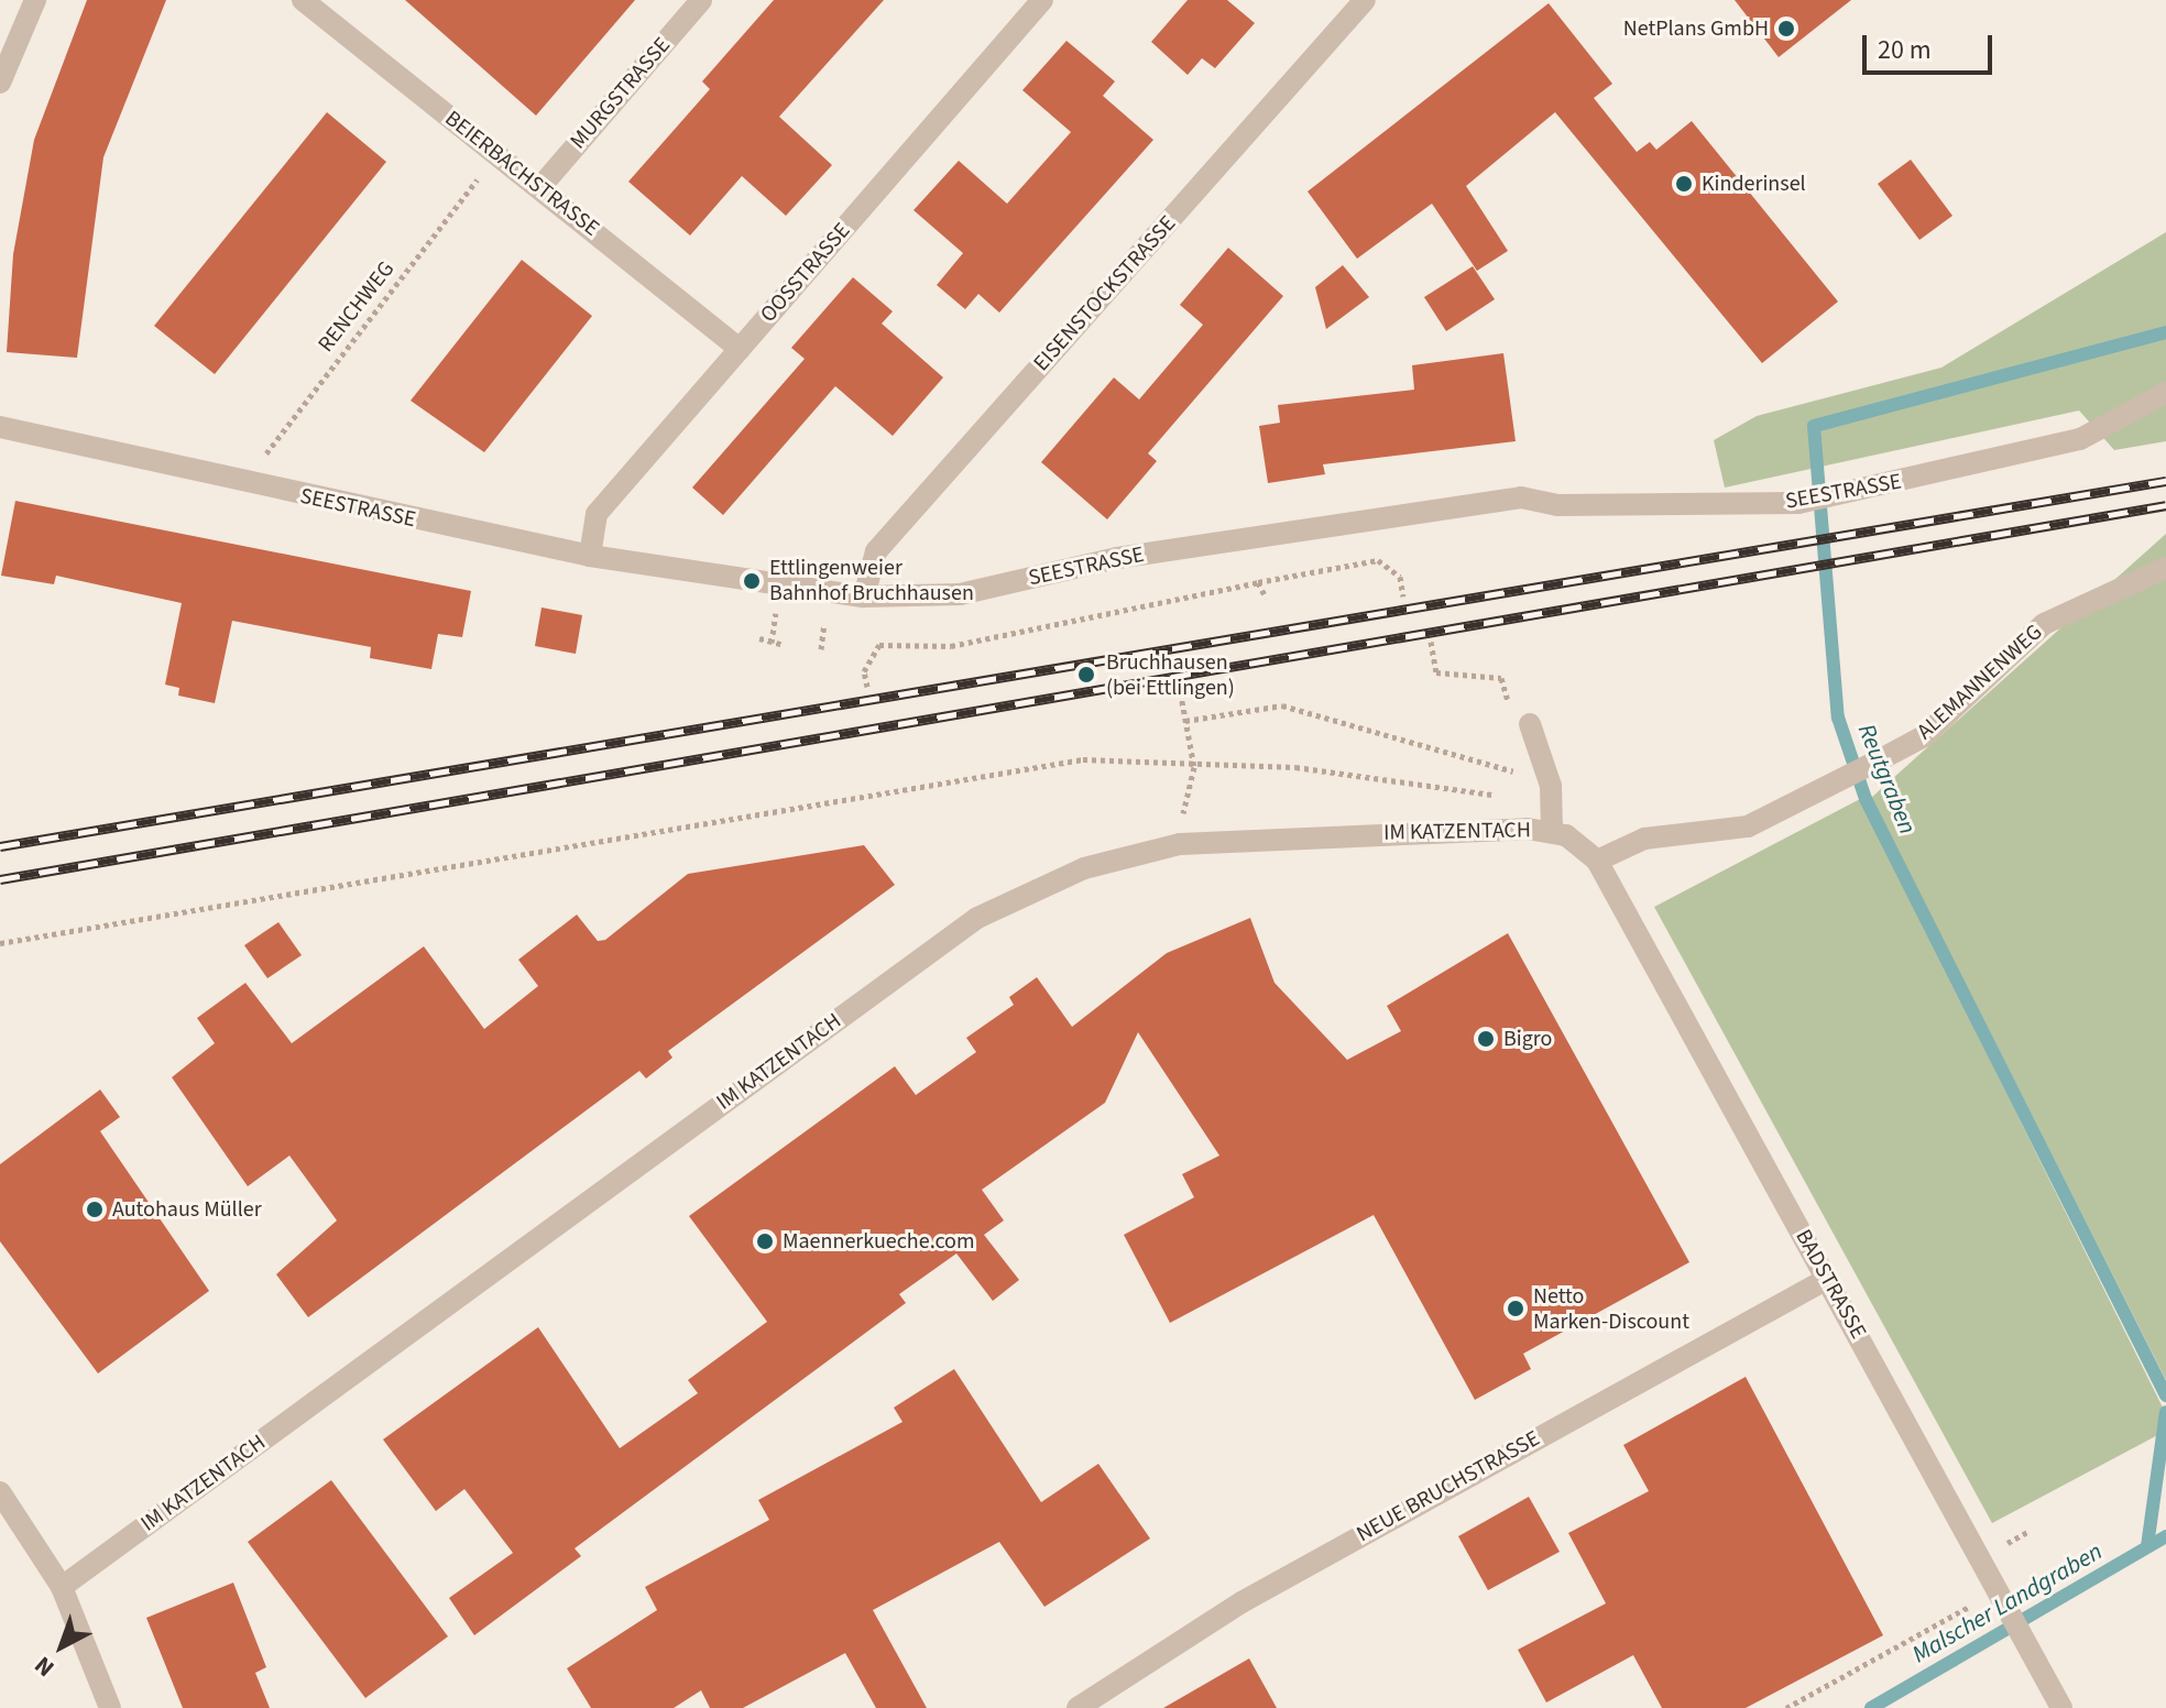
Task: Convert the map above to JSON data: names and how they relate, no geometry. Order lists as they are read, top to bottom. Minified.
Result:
{"streets":{"street":["MURGSTRASSE","BEIERBACHSTRASSE","OOSSTRASSE","EISENSTOCKSTRASSE","SEESTRASSE","ALEMANNENWEG","IM KATZENTACH","BADSTRASSE","NEUE BRUCHSTRASSE"],"path":["RENCHWEG"]},"crossings":[["MURGSTRASSE","BEIERBACHSTRASSE"],["BEIERBACHSTRASSE","OOSSTRASSE"],["BEIERBACHSTRASSE","RENCHWEG"],["OOSSTRASSE","SEESTRASSE"],["EISENSTOCKSTRASSE","SEESTRASSE"],["RENCHWEG","SEESTRASSE"],["ALEMANNENWEG","IM KATZENTACH"],["ALEMANNENWEG","BADSTRASSE"],["IM KATZENTACH","BADSTRASSE"],["BADSTRASSE","NEUE BRUCHSTRASSE"]],"water":["Reutgraben","Malscher Landgraben"],"places":["NetPlans GmbH","Kinderinsel","Ettlingenweier Bahnhof Bruchhausen","Bruchhausen (bei Ettlingen)","Bigro","Autohaus Müller","Maennerkueche.com","Netto Marken-Discount"],"scale_bar":"20 m","north":"bottom left"}
